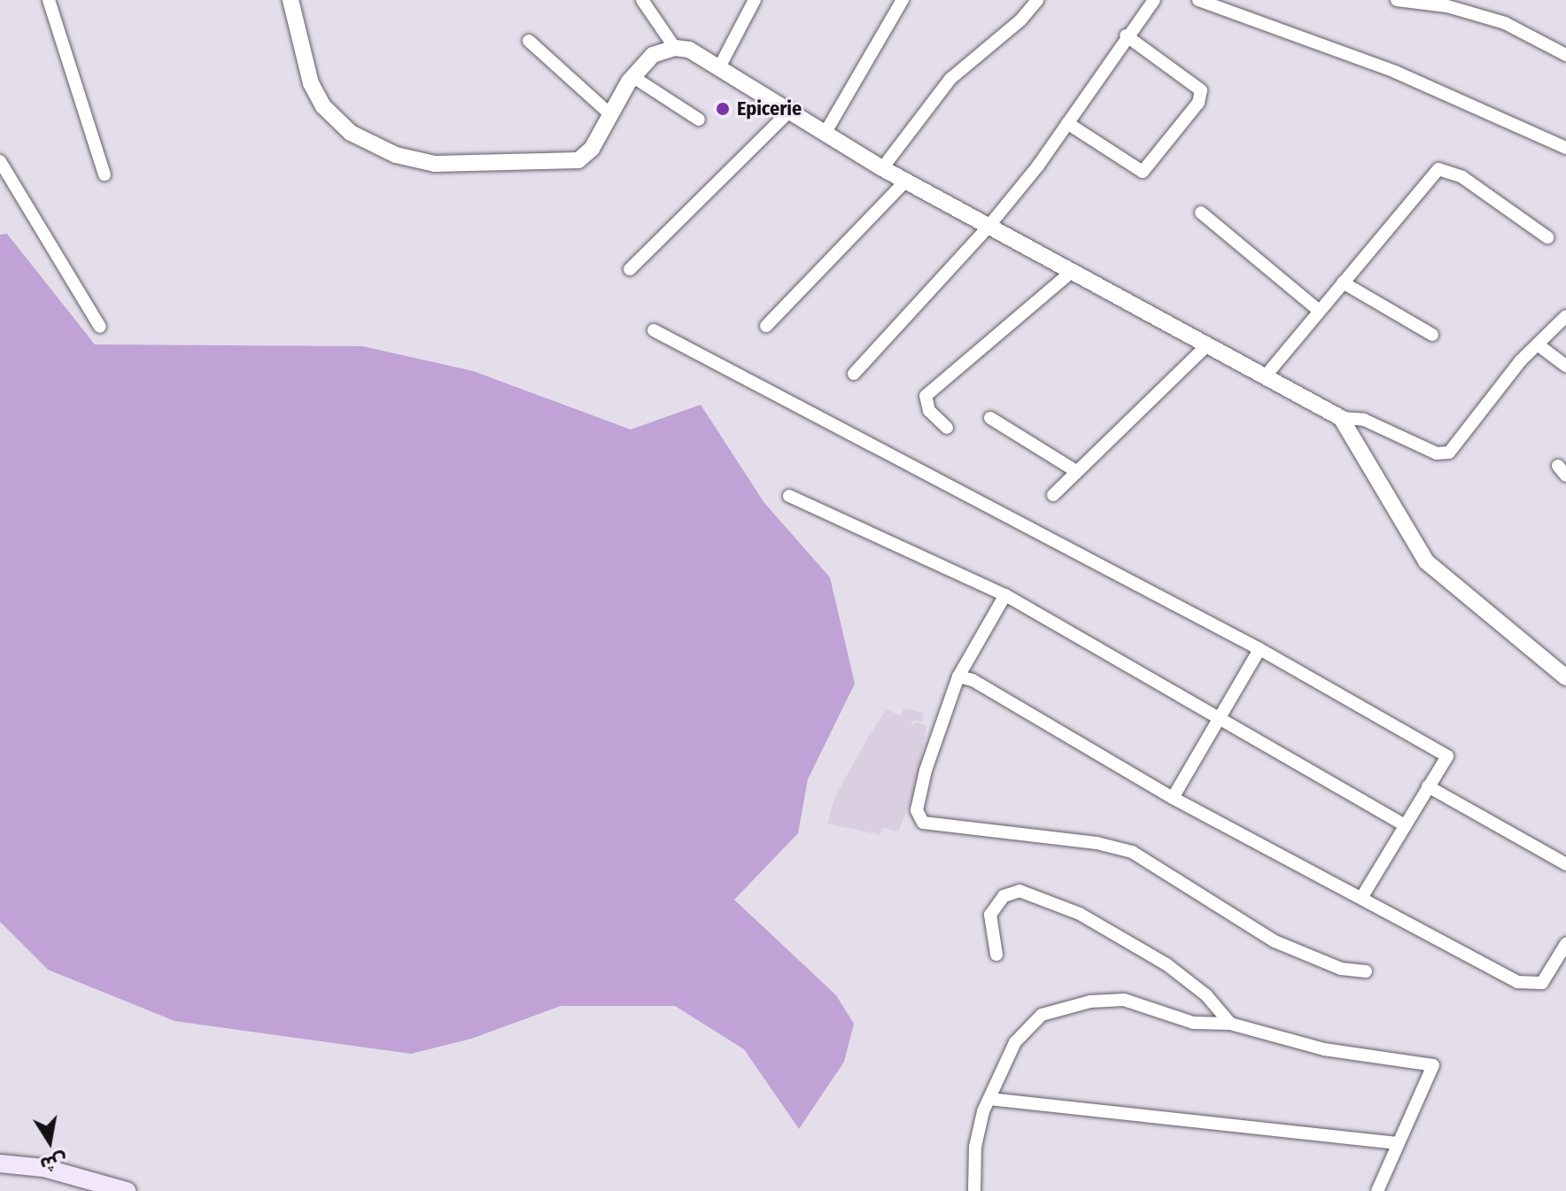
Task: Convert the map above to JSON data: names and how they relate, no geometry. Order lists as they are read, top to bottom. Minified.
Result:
{"places":["Epicerie"],"north":"bottom"}
